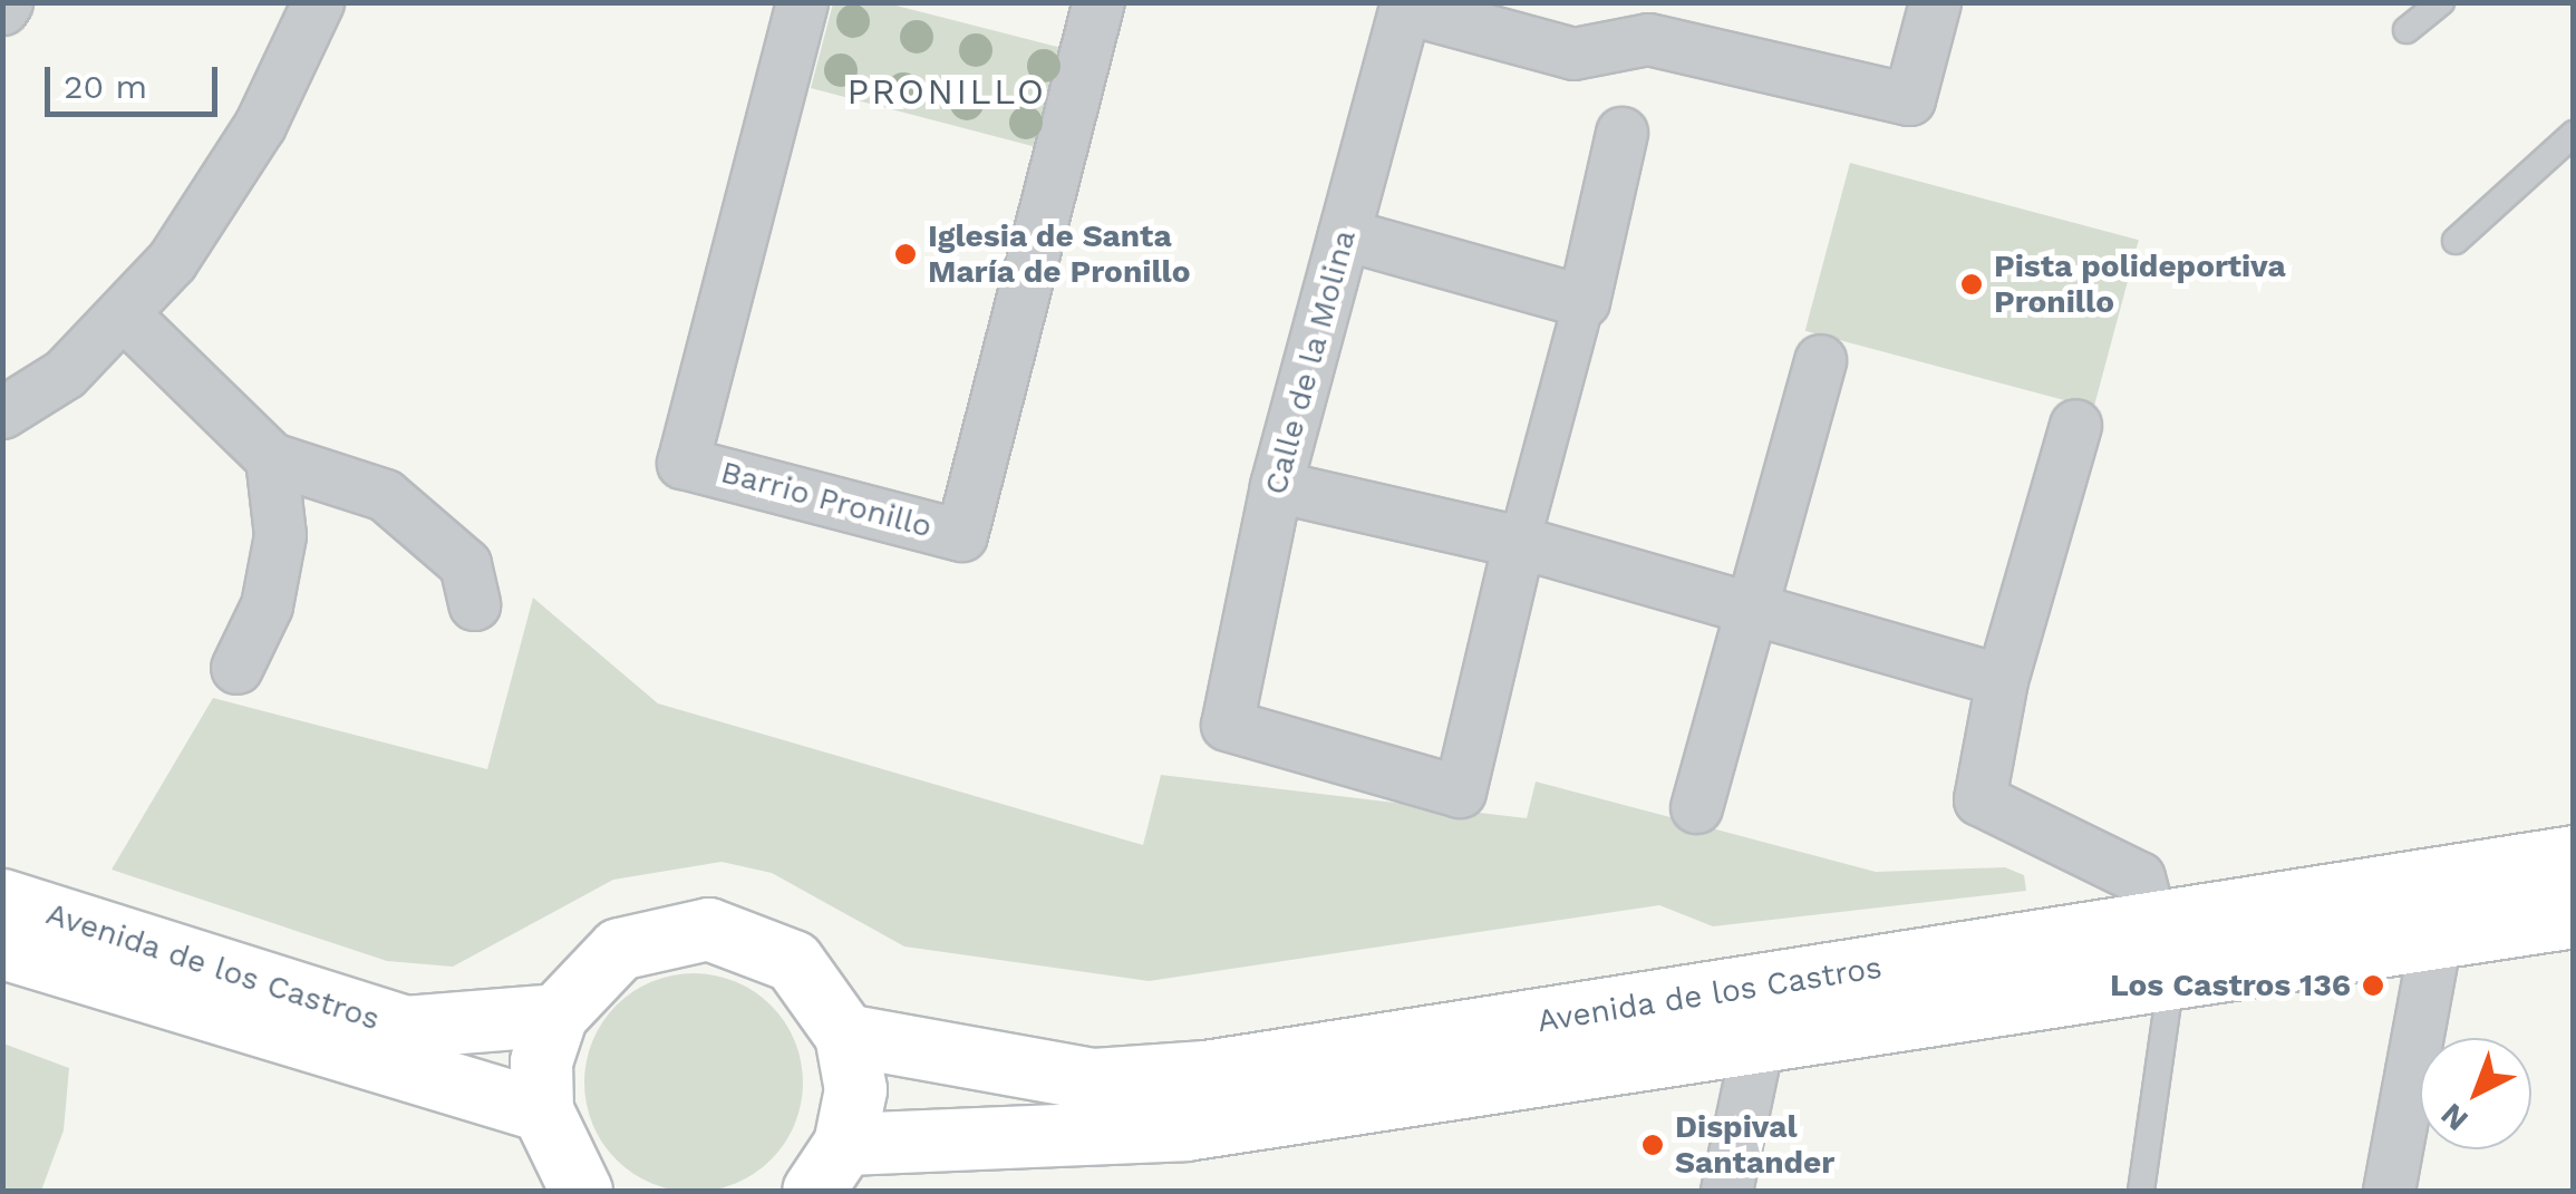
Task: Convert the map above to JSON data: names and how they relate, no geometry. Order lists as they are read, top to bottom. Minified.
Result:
{"streets":{"main road":["Avenida de los Castros"],"street":["Calle de la Molina","Barrio Pronillo"]},"districts":["PRONILLO"],"places":["Iglesia de Santa María de Pronillo","Pista polideportiva Pronillo","Los Castros 136","Dispival Santander"],"scale_bar":"20 m","north":"bottom left"}
